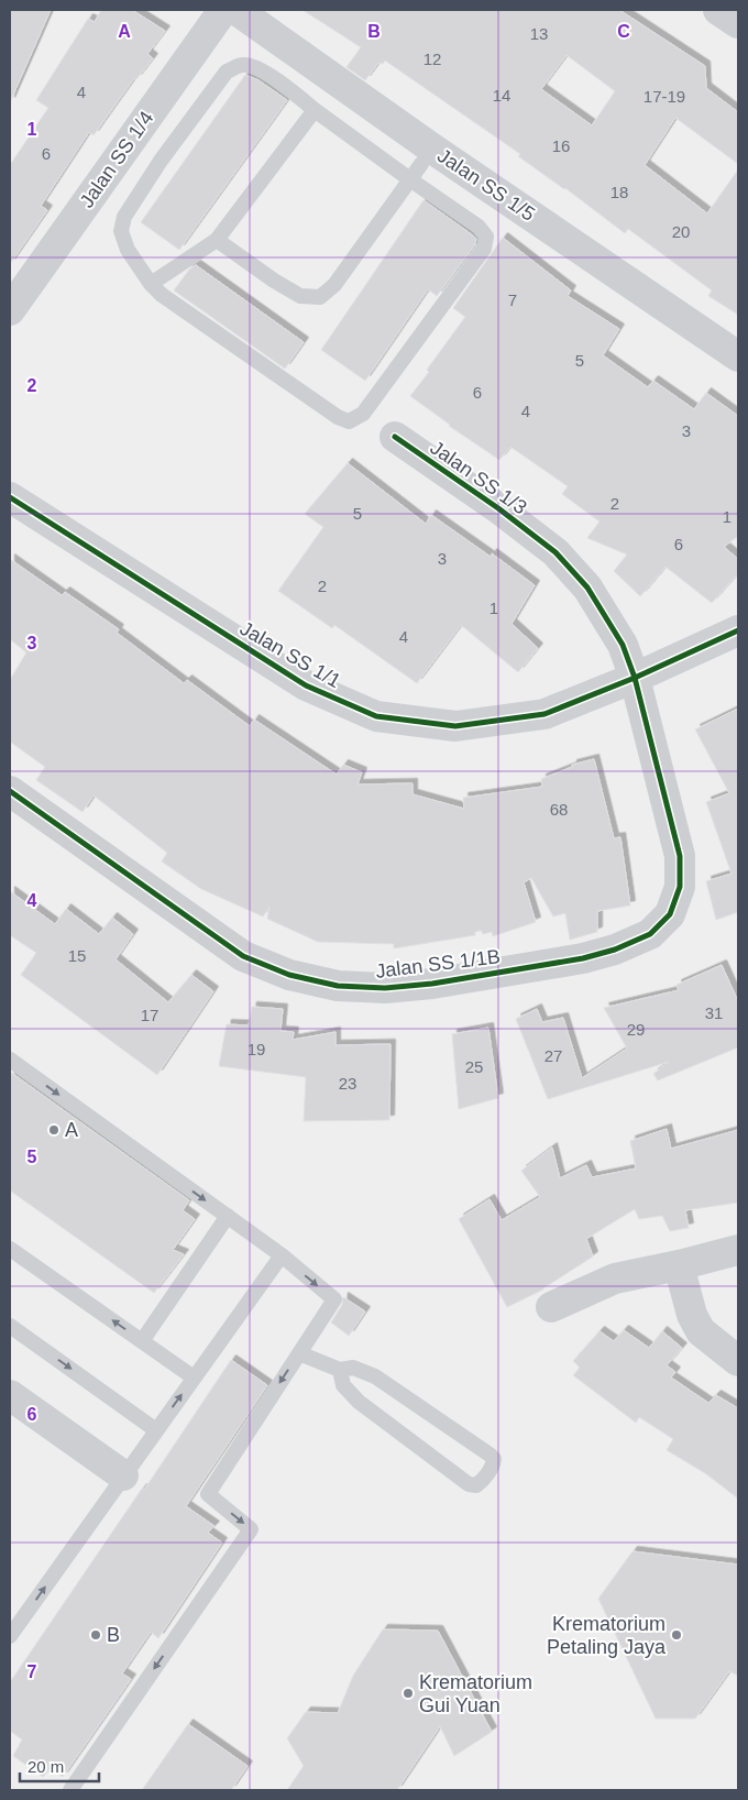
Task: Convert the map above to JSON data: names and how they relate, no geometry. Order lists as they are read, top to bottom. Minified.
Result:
{"streets":{"street":["Jalan SS 1/4","Jalan SS 1/5","Jalan SS 1/3","Jalan SS 1/1","Jalan SS 1/1B"]},"crossings":[["Jalan SS 1/3","Jalan SS 1/1"],["Jalan SS 1/3","Jalan SS 1/1B"],["Jalan SS 1/1","Jalan SS 1/1B"]],"places":["A","B","Krematorium Petaling Jaya","Krematorium Gui Yuan"],"house_numbers":["13","12","4","14","17-19","16","6","18","20","7","5","6","4","3","2","5","1","6","3","2","1","4","68","15","31","17","29","19","27","25","23"],"scale_bar":"20 m","grid":{"columns":["A","B","C"],"rows":["1","2","3","4","5","6","7"]}}
